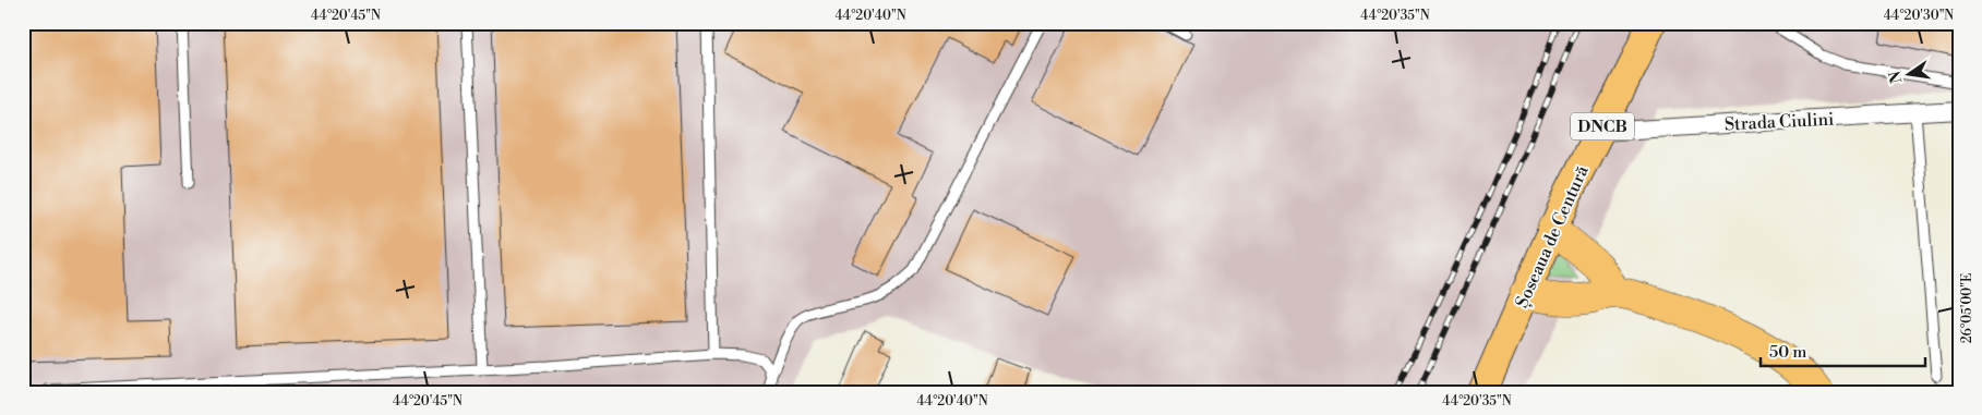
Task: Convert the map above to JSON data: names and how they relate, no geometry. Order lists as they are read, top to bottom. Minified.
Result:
{"streets":{"main road":["DNCB","Șoseaua de Centură"],"street":["Strada Ciulini"]},"crossings":[["Strada Ciulini","Șoseaua de Centură"]],"scale_bar":"50 m","north":"left","coordinates":["44°20'45\"N","44°20'40\"N","44°20'35\"N","44°20'30\"N","26°05'00\"E"]}
